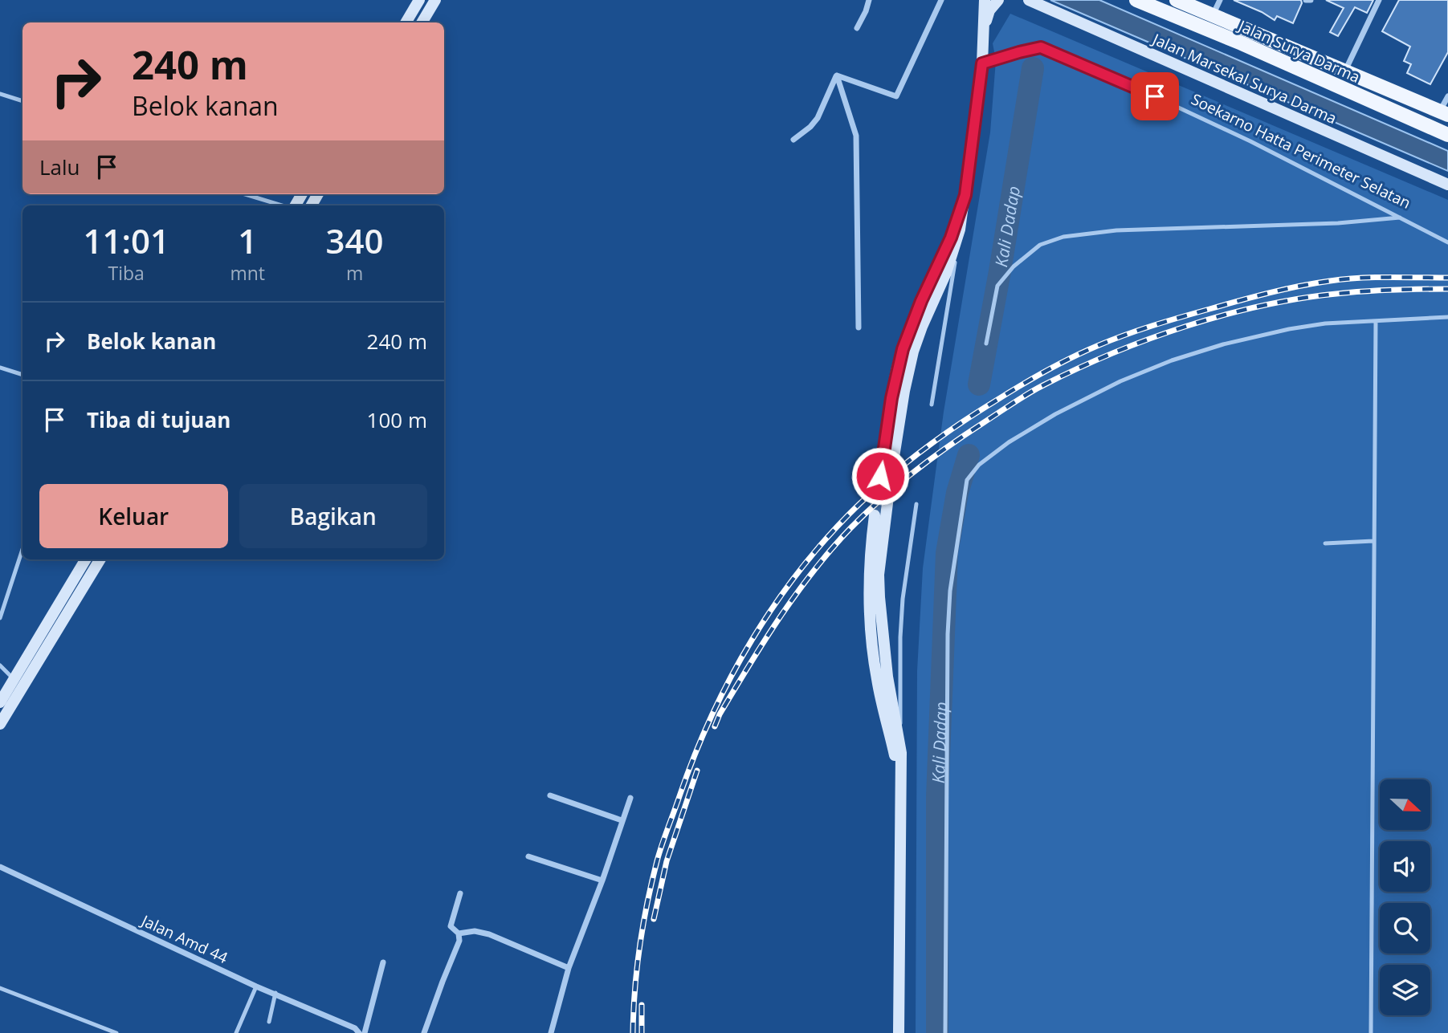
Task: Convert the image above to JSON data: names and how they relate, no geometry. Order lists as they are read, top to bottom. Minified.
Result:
{"streets":{"main road":["Jalan Surya Darma","Jalan Marsekal Surya Darma"],"street":["Jalan Amd 44"],"lane":["Soekarno Hatta Perimeter Selatan"]},"water":["Kali Dadap"],"north":"right","page":{"turn":["240 m","Belok kanan"],"then":"Lalu","eta":["11:01","Tiba","1","mnt","340","m"],"list":[{"name":"Belok kanan","value":"240 m"},{"name":"Tiba di tujuan","value":"100 m"}],"buttons":["Keluar","Bagikan"]}}
